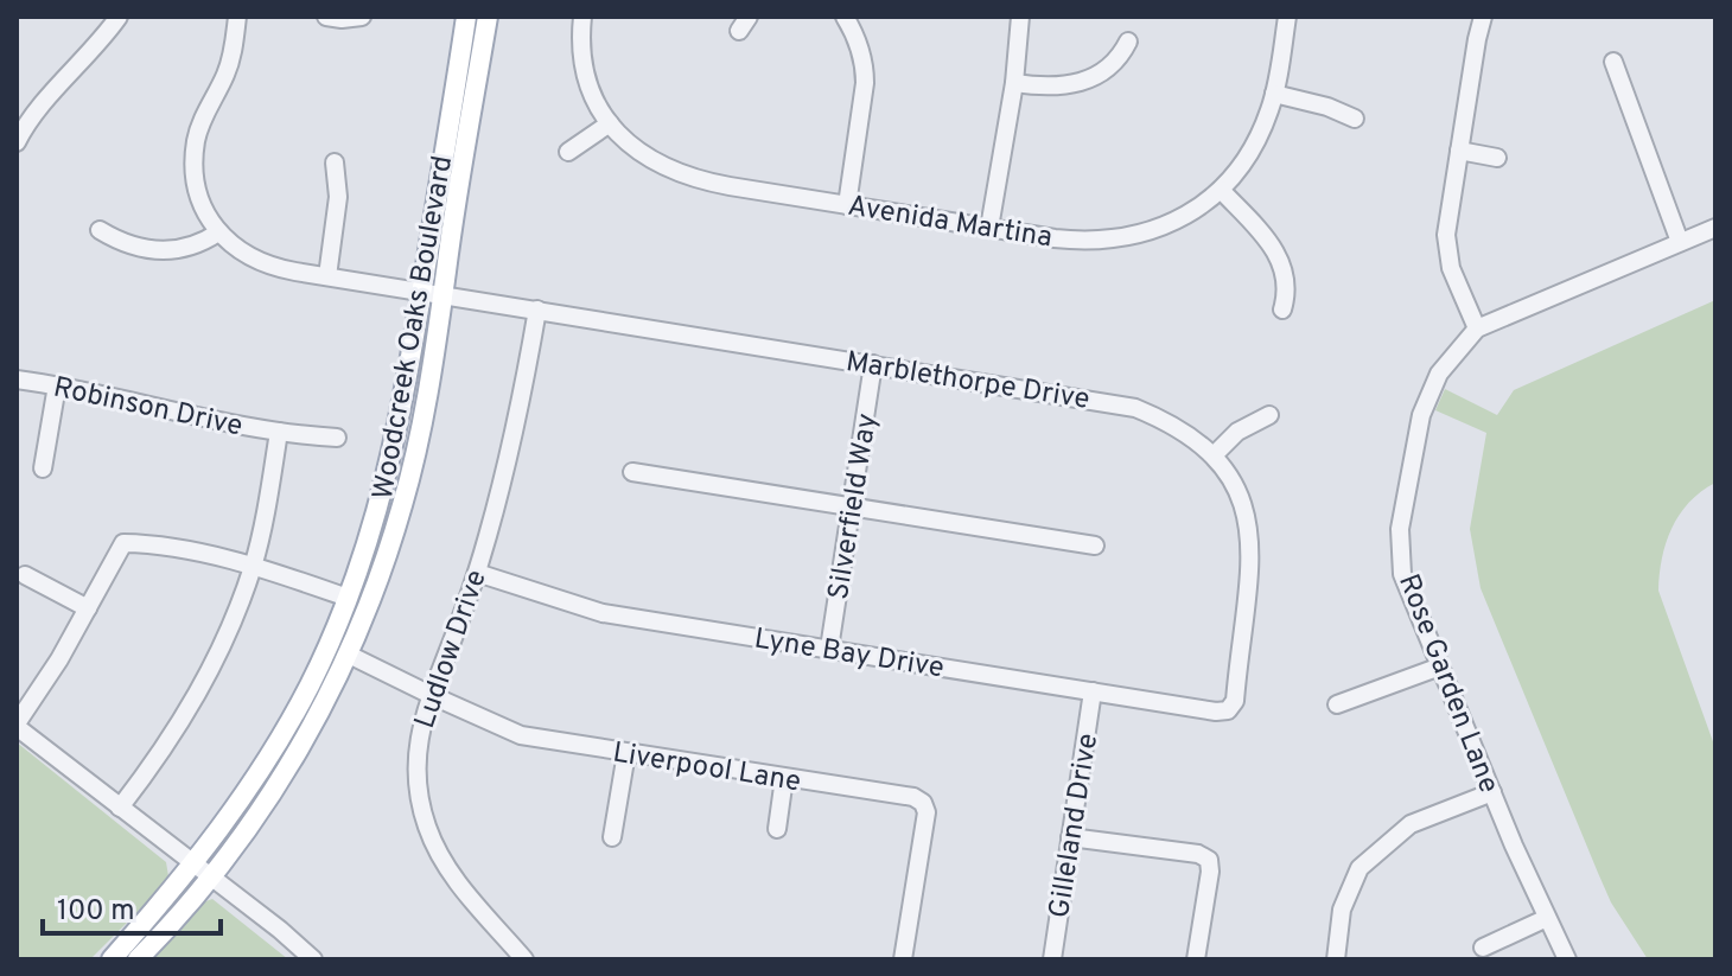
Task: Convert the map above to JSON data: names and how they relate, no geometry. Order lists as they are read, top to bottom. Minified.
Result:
{"streets":{"main road":["Woodcreek Oaks Boulevard"],"street":["Avenida Martina","Marblethorpe Drive","Robinson Drive","Silverfield Way","Ludlow Drive","Lyne Bay Drive","Rose Garden Lane","Liverpool Lane","Gilleland Drive"]},"crossings":[["Woodcreek Oaks Boulevard","Marblethorpe Drive"],["Woodcreek Oaks Boulevard","Liverpool Lane"],["Marblethorpe Drive","Silverfield Way"],["Marblethorpe Drive","Ludlow Drive"],["Marblethorpe Drive","Lyne Bay Drive"],["Silverfield Way","Lyne Bay Drive"],["Ludlow Drive","Lyne Bay Drive"],["Ludlow Drive","Liverpool Lane"],["Lyne Bay Drive","Gilleland Drive"]],"scale_bar":"100 m"}
